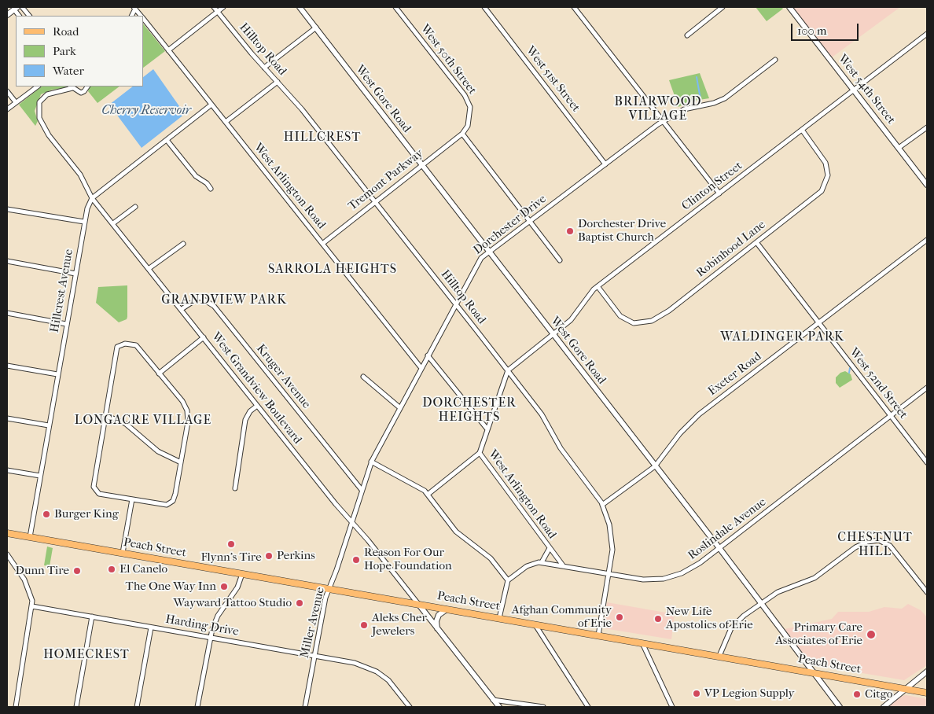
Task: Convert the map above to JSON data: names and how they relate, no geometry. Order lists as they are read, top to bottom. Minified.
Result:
{"streets":{"main road":["Peach Street"],"street":["Hilltop Road","West 50th Street","West 51st Street","West 54th Street","West Gore Road","Tremont Parkway","West Arlington Road","Clinton Street","Dorchester Drive","Robinhood Lane","Hillcrest Avenue","Exeter Road","Kruger Avenue","West 52nd Street","West Grandview Boulevard","Roslindale Avenue","Miller Avenue","Harding Drive"]},"crossings":[["Hilltop Road","Tremont Parkway"],["Hilltop Road","Clinton Street"],["Hilltop Road","Dorchester Drive"],["Hilltop Road","Exeter Road"],["Hilltop Road","Roslindale Avenue"],["Hilltop Road","Peach Street"],["West 50th Street","Tremont Parkway"],["West 51st Street","Dorchester Drive"],["West 54th Street","Clinton Street"],["West Gore Road","Tremont Parkway"],["West Gore Road","Clinton Street"],["West Gore Road","Dorchester Drive"],["West Gore Road","Exeter Road"],["West Gore Road","Roslindale Avenue"],["West Gore Road","Peach Street"],["Tremont Parkway","West Arlington Road"],["West Arlington Road","Dorchester Drive"],["West Arlington Road","Hillcrest Avenue"],["West Arlington Road","Roslindale Avenue"],["Clinton Street","Robinhood Lane"],["Dorchester Drive","Kruger Avenue"],["Dorchester Drive","West Grandview Boulevard"],["Dorchester Drive","Miller Avenue"],["Robinhood Lane","West 52nd Street"],["Hillcrest Avenue","West Grandview Boulevard"],["Hillcrest Avenue","Peach Street"],["Exeter Road","West 52nd Street"],["Kruger Avenue","West Grandview Boulevard"],["West 52nd Street","Roslindale Avenue"],["West Grandview Boulevard","Peach Street"],["West Grandview Boulevard","Miller Avenue"],["Peach Street","Miller Avenue"],["Miller Avenue","Harding Drive"]],"districts":["BRIARWOOD VILLAGE","HILLCREST","SARROLA HEIGHTS","GRANDVIEW PARK","WALDINGER PARK","DORCHESTER HEIGHTS","LONGACRE VILLAGE","CHESTNUT HILL","HOMECREST"],"water":["Cherry Reservoir"],"places":["Dorchester Drive Baptist Church","Burger King","Flynn's Tire","Perkins","Reason For Our Hope Foundation","El Canelo","Dunn Tire","The One Way Inn","Wayward Tattoo Studio","Afghan Community of Erie","New Life Apostolics of Erie","Aleks Cher Jewelers","Primary Care Associates of Erie","VP Legion Supply","Citgo"],"legend":["Road","Park","Water"],"scale_bar":"100 m"}
